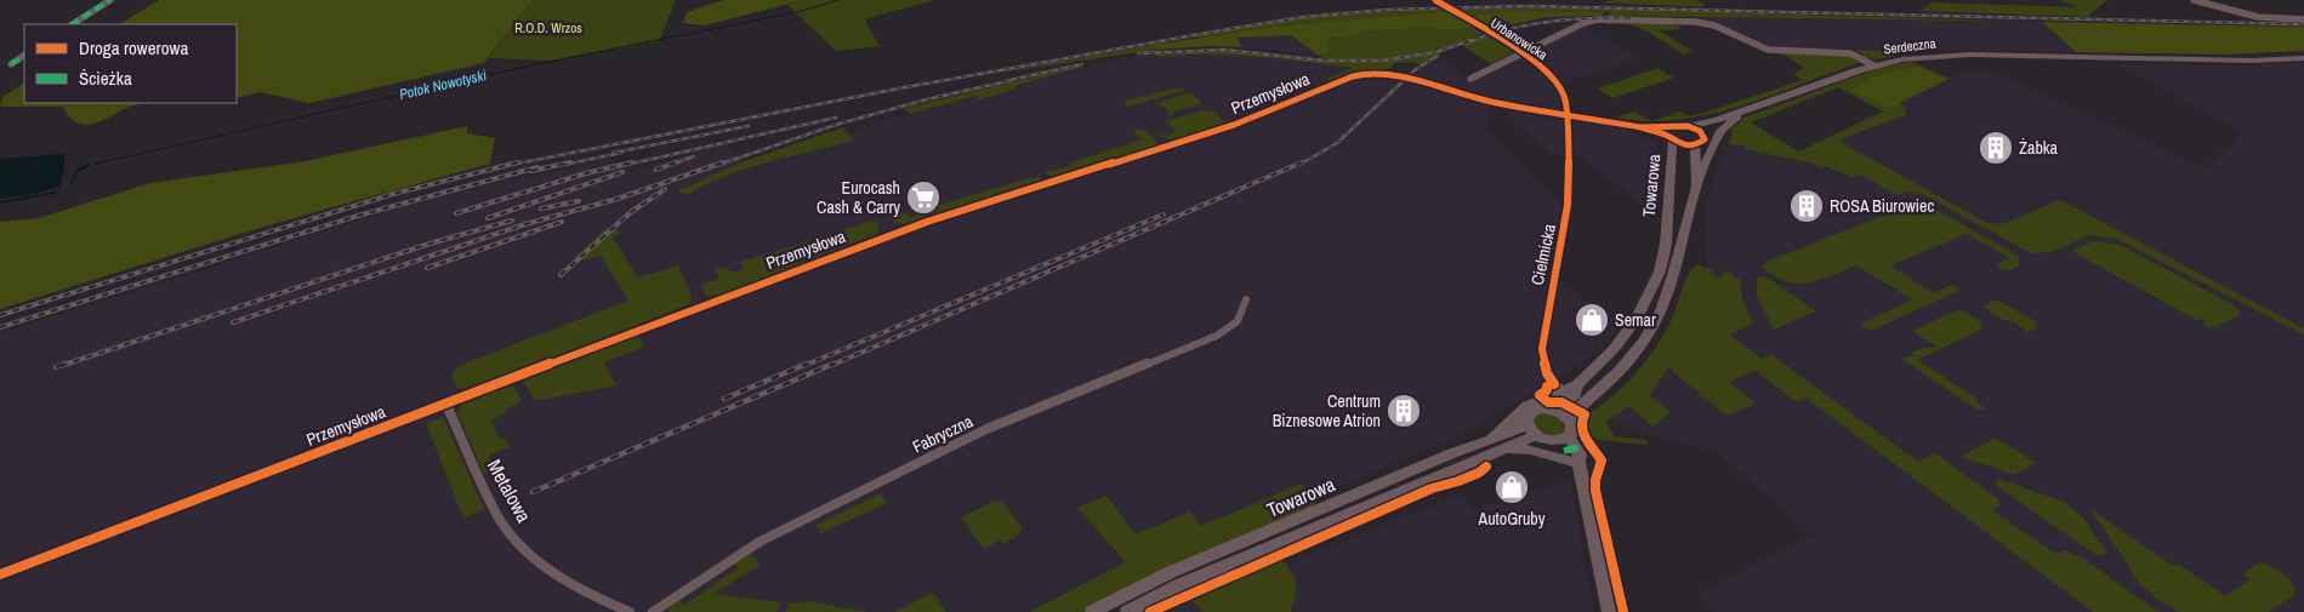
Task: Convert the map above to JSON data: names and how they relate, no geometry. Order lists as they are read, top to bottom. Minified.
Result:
{"streets":{"street":["Urbanowicka","Serdeczna","Przemysłowa","Towarowa","Cielmicka","Fabryczna","Metalowa"]},"crossings":[["Urbanowicka","Serdeczna"],["Urbanowicka","Przemysłowa"],["Urbanowicka","Cielmicka"],["Przemysłowa","Towarowa"],["Przemysłowa","Cielmicka"],["Przemysłowa","Metalowa"],["Towarowa","Cielmicka"]],"water":["Potok Nowotyski"],"parks":["R.O.D. Wrzos"],"places":{"building":["Żabka","ROSA Biurowiec","Centrum Biznesowe Atrion"],"supermarket":["Eurocash Cash & Carry"],"shop":["Semar","AutoGruby"]},"legend":["Droga rowerowa","Ścieżka"]}
